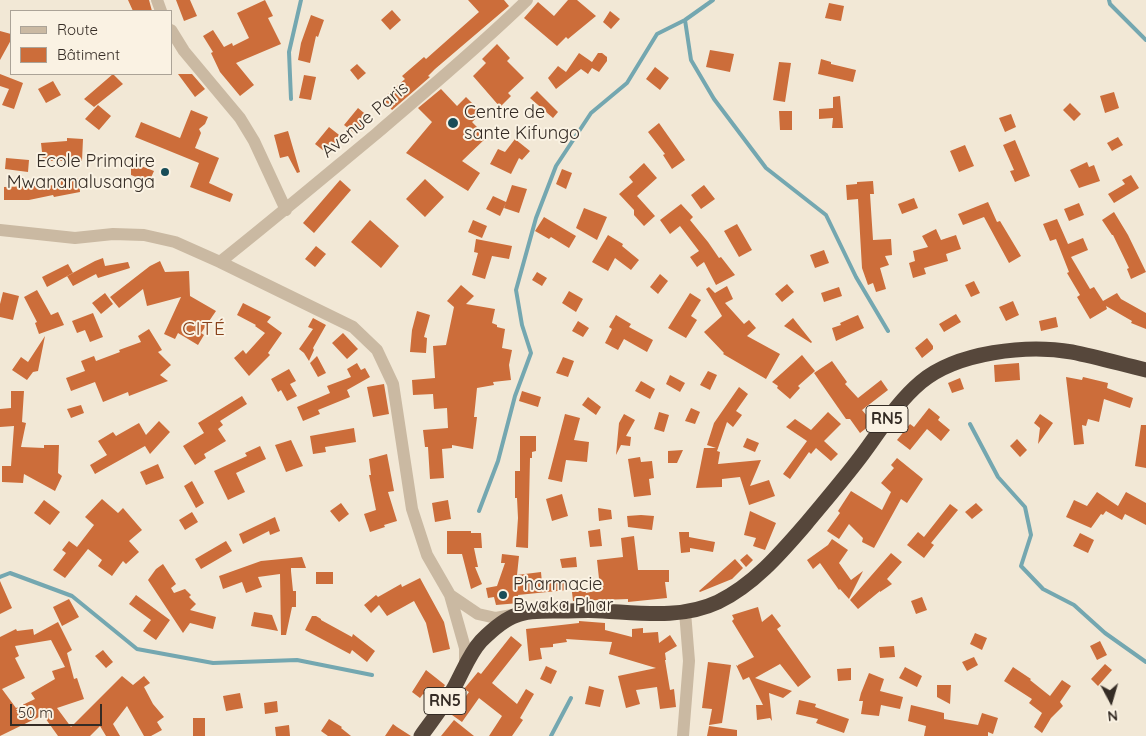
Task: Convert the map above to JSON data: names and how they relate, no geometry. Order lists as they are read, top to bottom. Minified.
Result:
{"streets":{"highway":["RN5"],"street":["Avenue Paris"]},"districts":["CITÉ"],"places":["Centre de sante Kifungo","Ecole Primaire Mwananalusanga","Pharmacie Bwaka Phar"],"legend":["Route","Bâtiment"],"scale_bar":"50 m","north":"bottom"}
